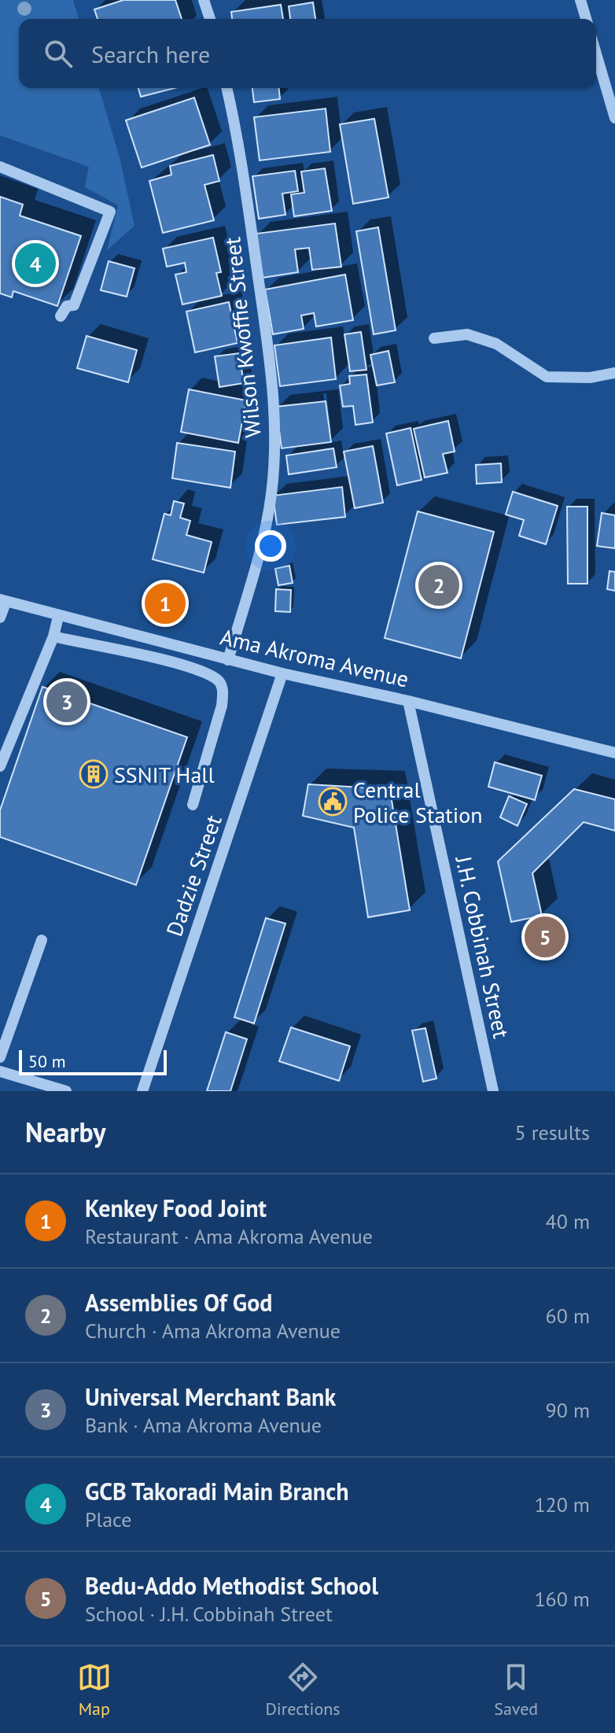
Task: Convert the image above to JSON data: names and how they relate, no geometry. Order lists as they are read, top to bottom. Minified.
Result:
{"streets":{"street":["Wilson Kwoffie Street","Ama Akroma Avenue","Dadzie Street","J.H. Cobbinah Street"]},"crossings":[["Wilson Kwoffie Street","Ama Akroma Avenue"],["Ama Akroma Avenue","Dadzie Street"],["Ama Akroma Avenue","J.H. Cobbinah Street"]],"places":{"building":["SSNIT Hall"],"public building":["Central Police Station"]},"scale_bar":"50 m","page":{"search":"Search here","pins":["4","2","1","3","5"],"scale":"50 m","heading":["Nearby","5 results"],"list":[{"mark":"1","name":"Kenkey Food Joint","note":"Restaurant · Ama Akroma Avenue","value":"40 m"},{"mark":"2","name":"Assemblies Of God","note":"Church · Ama Akroma Avenue","value":"60 m"},{"mark":"3","name":"Universal Merchant Bank","note":"Bank · Ama Akroma Avenue","value":"90 m"},{"mark":"4","name":"GCB Takoradi Main Branch","note":"Place","value":"120 m"},{"mark":"5","name":"Bedu-Addo Methodist School","note":"School · J.H. Cobbinah Street","value":"160 m"}],"nav":["Map","Directions","Saved"]}}
